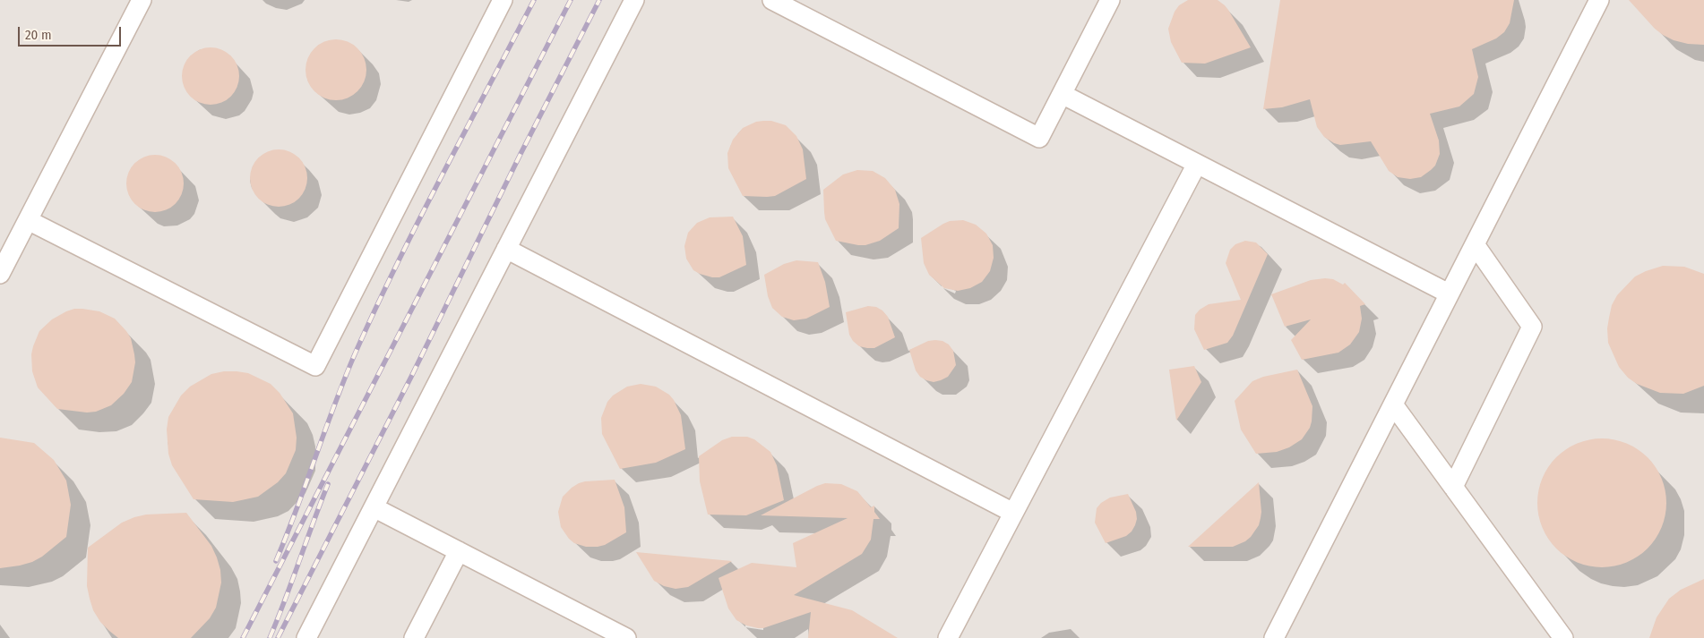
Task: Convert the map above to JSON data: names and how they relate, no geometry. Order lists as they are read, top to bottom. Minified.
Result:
{"scale_bar":"20 m"}
